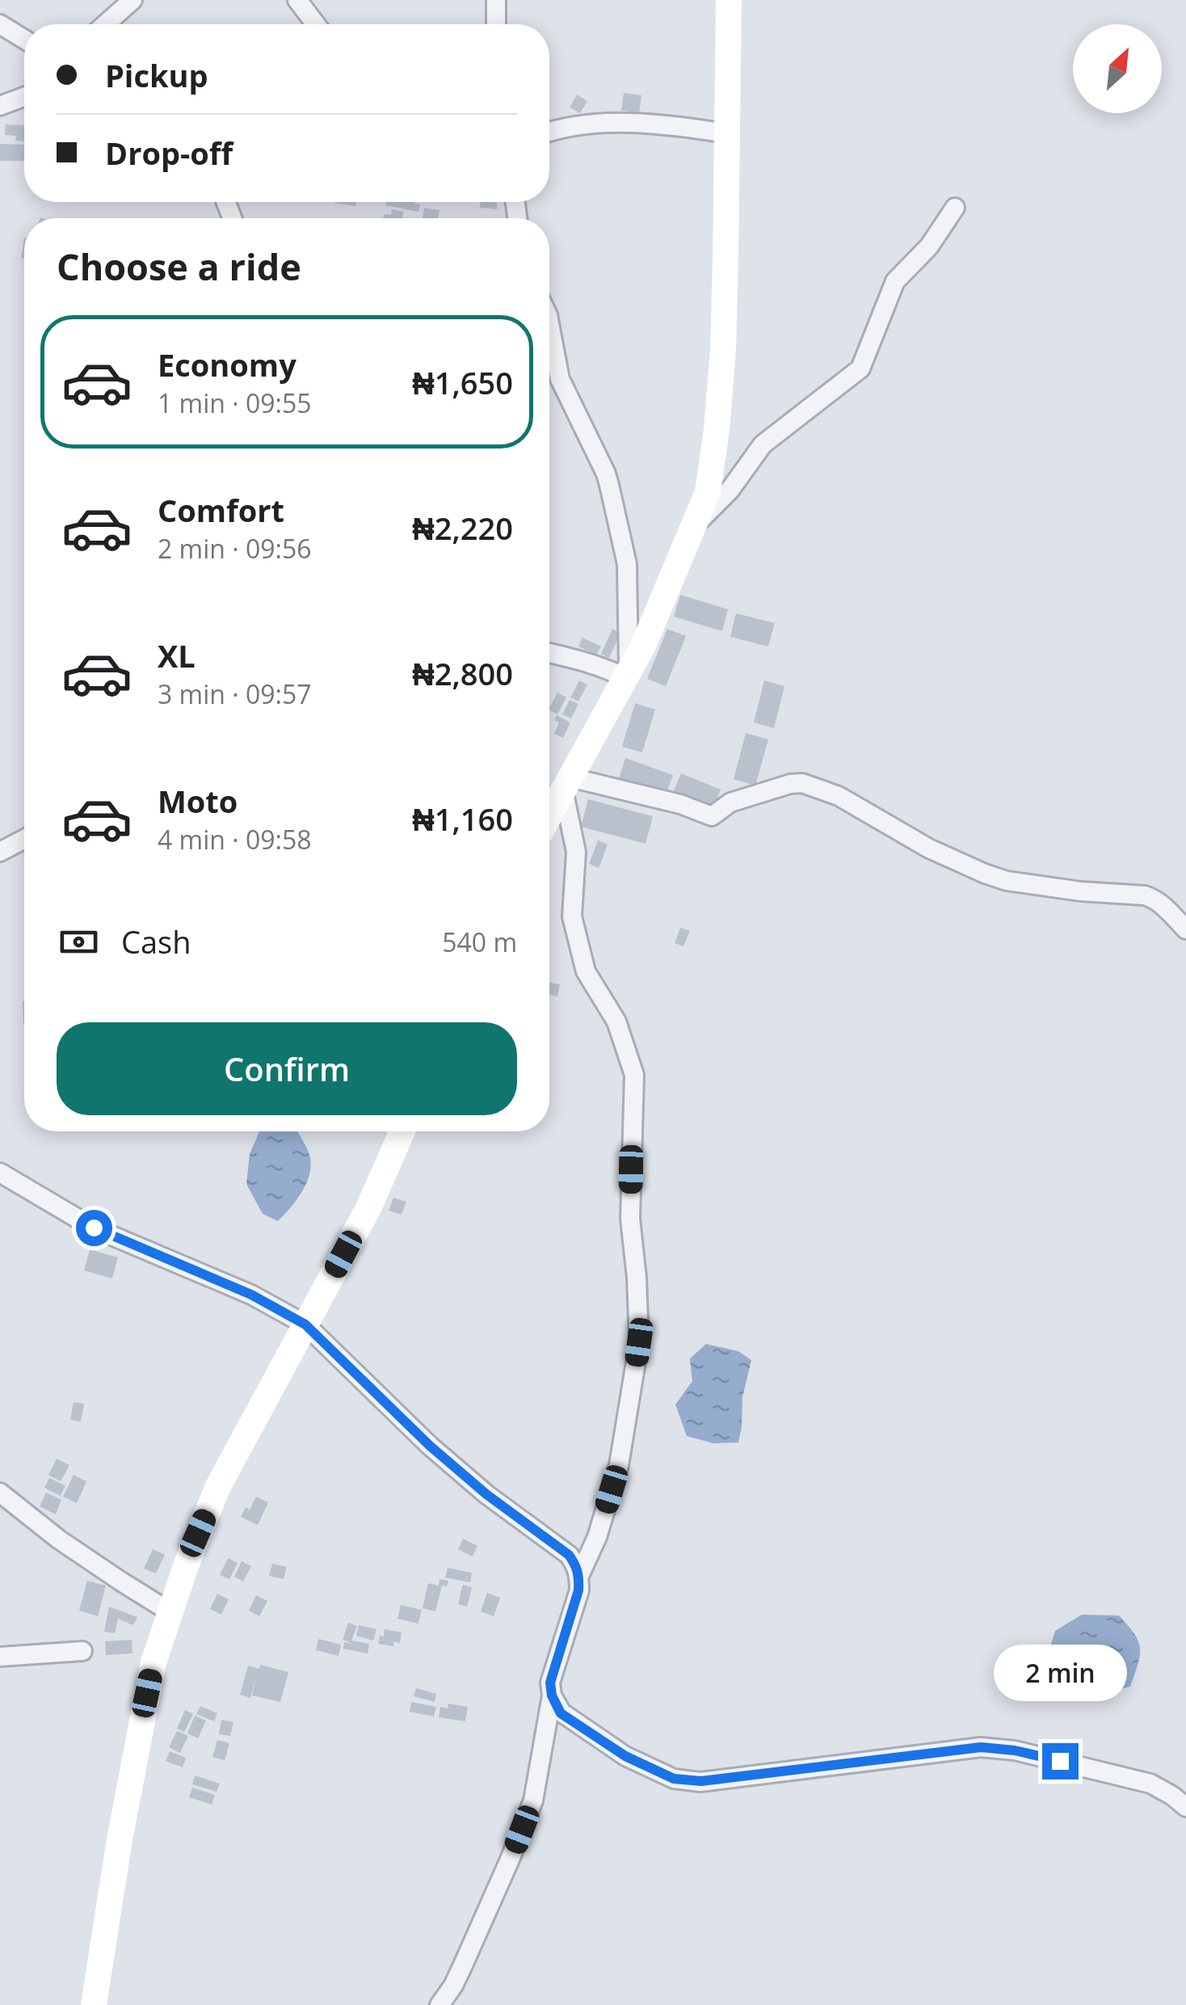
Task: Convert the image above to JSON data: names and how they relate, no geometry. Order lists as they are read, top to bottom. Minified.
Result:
{"north":"top right","page":{"banner":["Pickup","Drop-off"],"heading":"Choose a ride","list":[{"name":"Economy","note":"1 min · 09:55","value":"₦1,650"},{"name":"Comfort","note":"2 min · 09:56","value":"₦2,220"},{"name":"XL","note":"3 min · 09:57","value":"₦2,800"},{"name":"Moto","note":"4 min · 09:58","value":"₦1,160"}],"pay":["Cash","540 m"],"buttons":"Confirm","bubble":"2 min"}}
